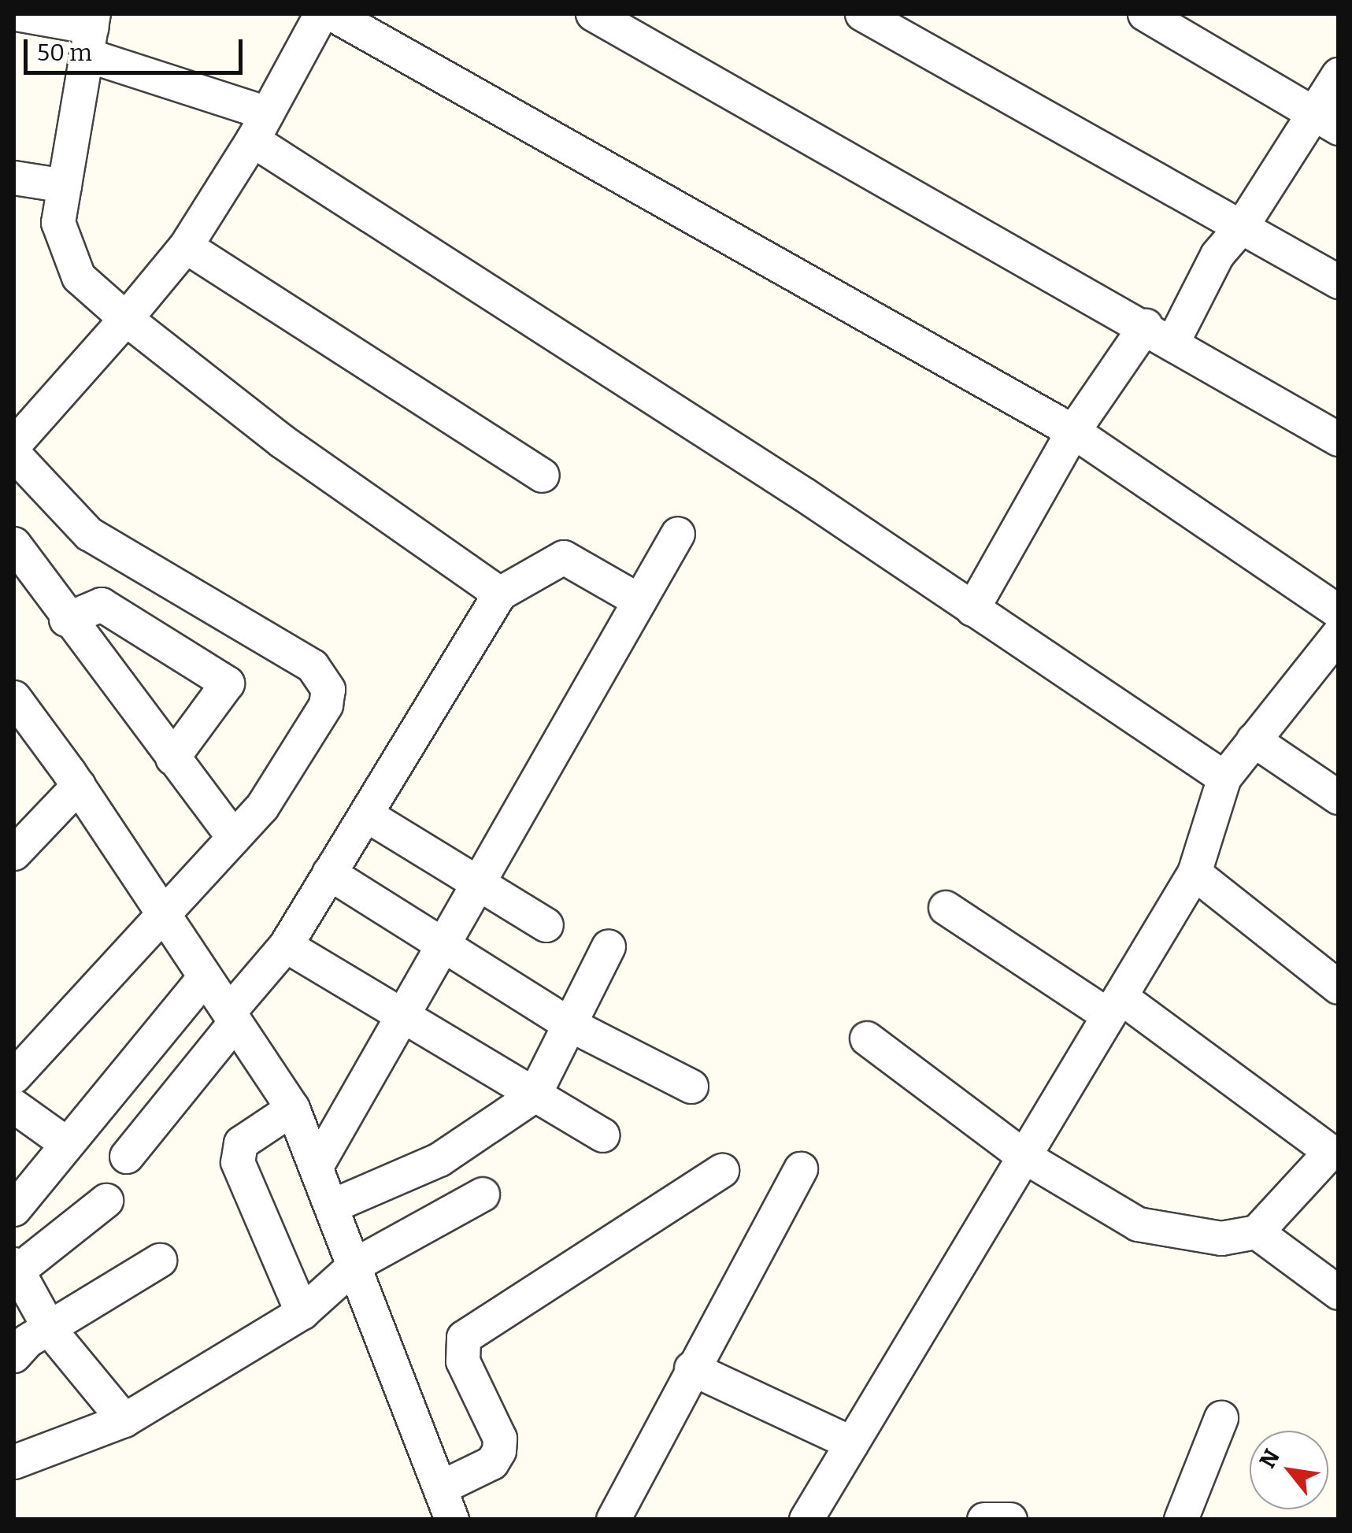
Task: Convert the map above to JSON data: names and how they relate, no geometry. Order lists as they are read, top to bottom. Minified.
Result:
{"scale_bar":"50 m","north":"top left"}
